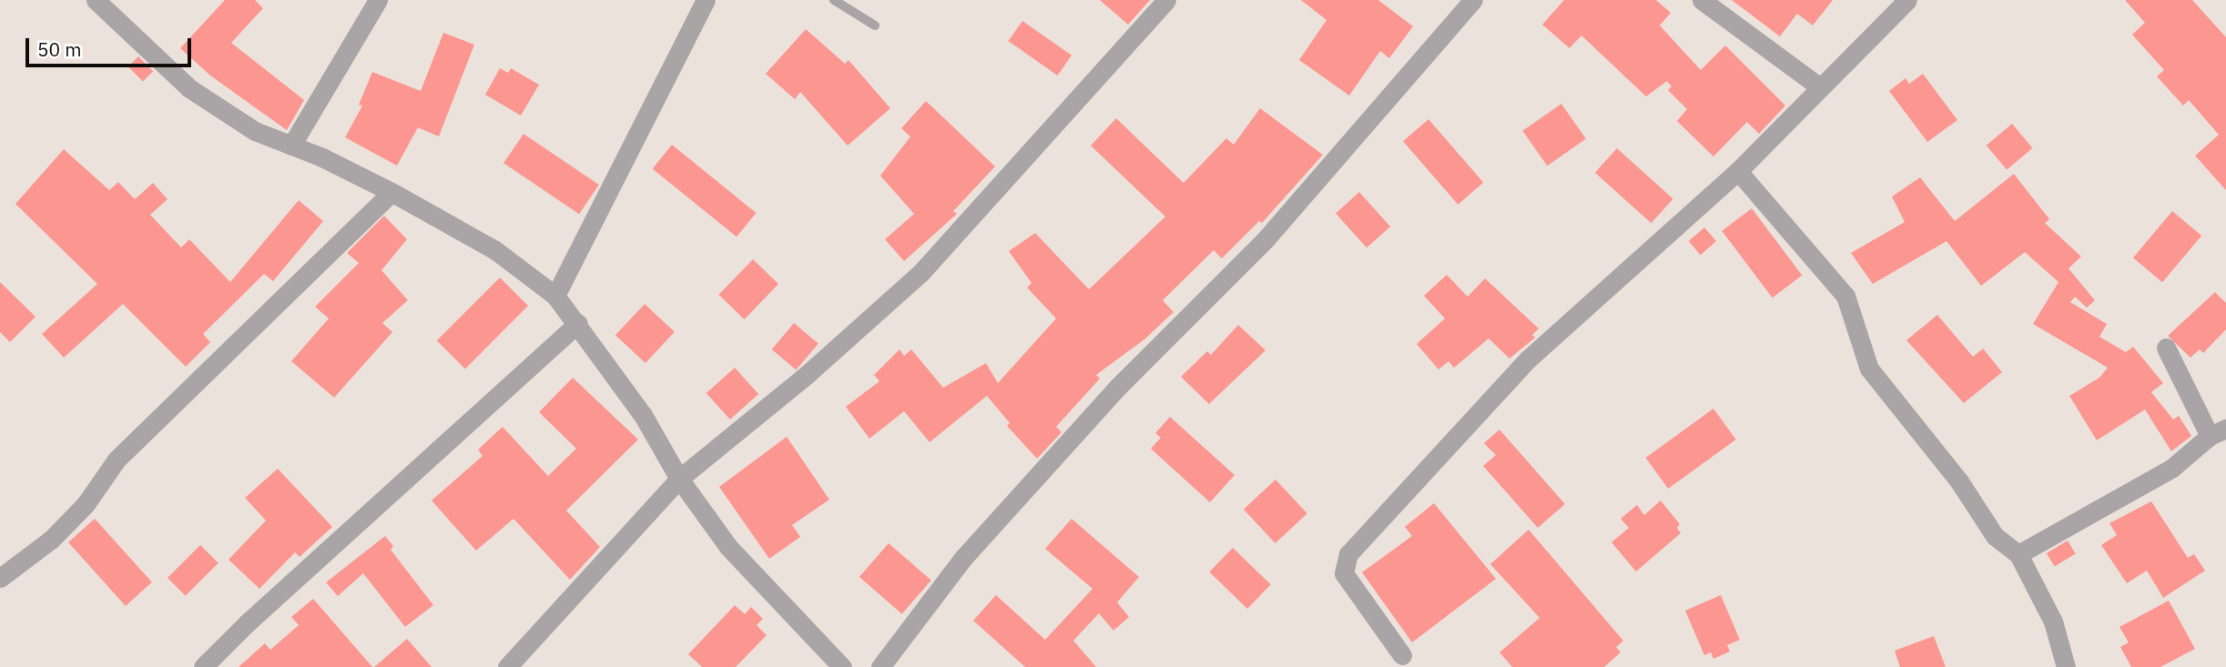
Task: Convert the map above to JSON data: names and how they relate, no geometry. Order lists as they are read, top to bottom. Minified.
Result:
{"scale_bar":"50 m"}
